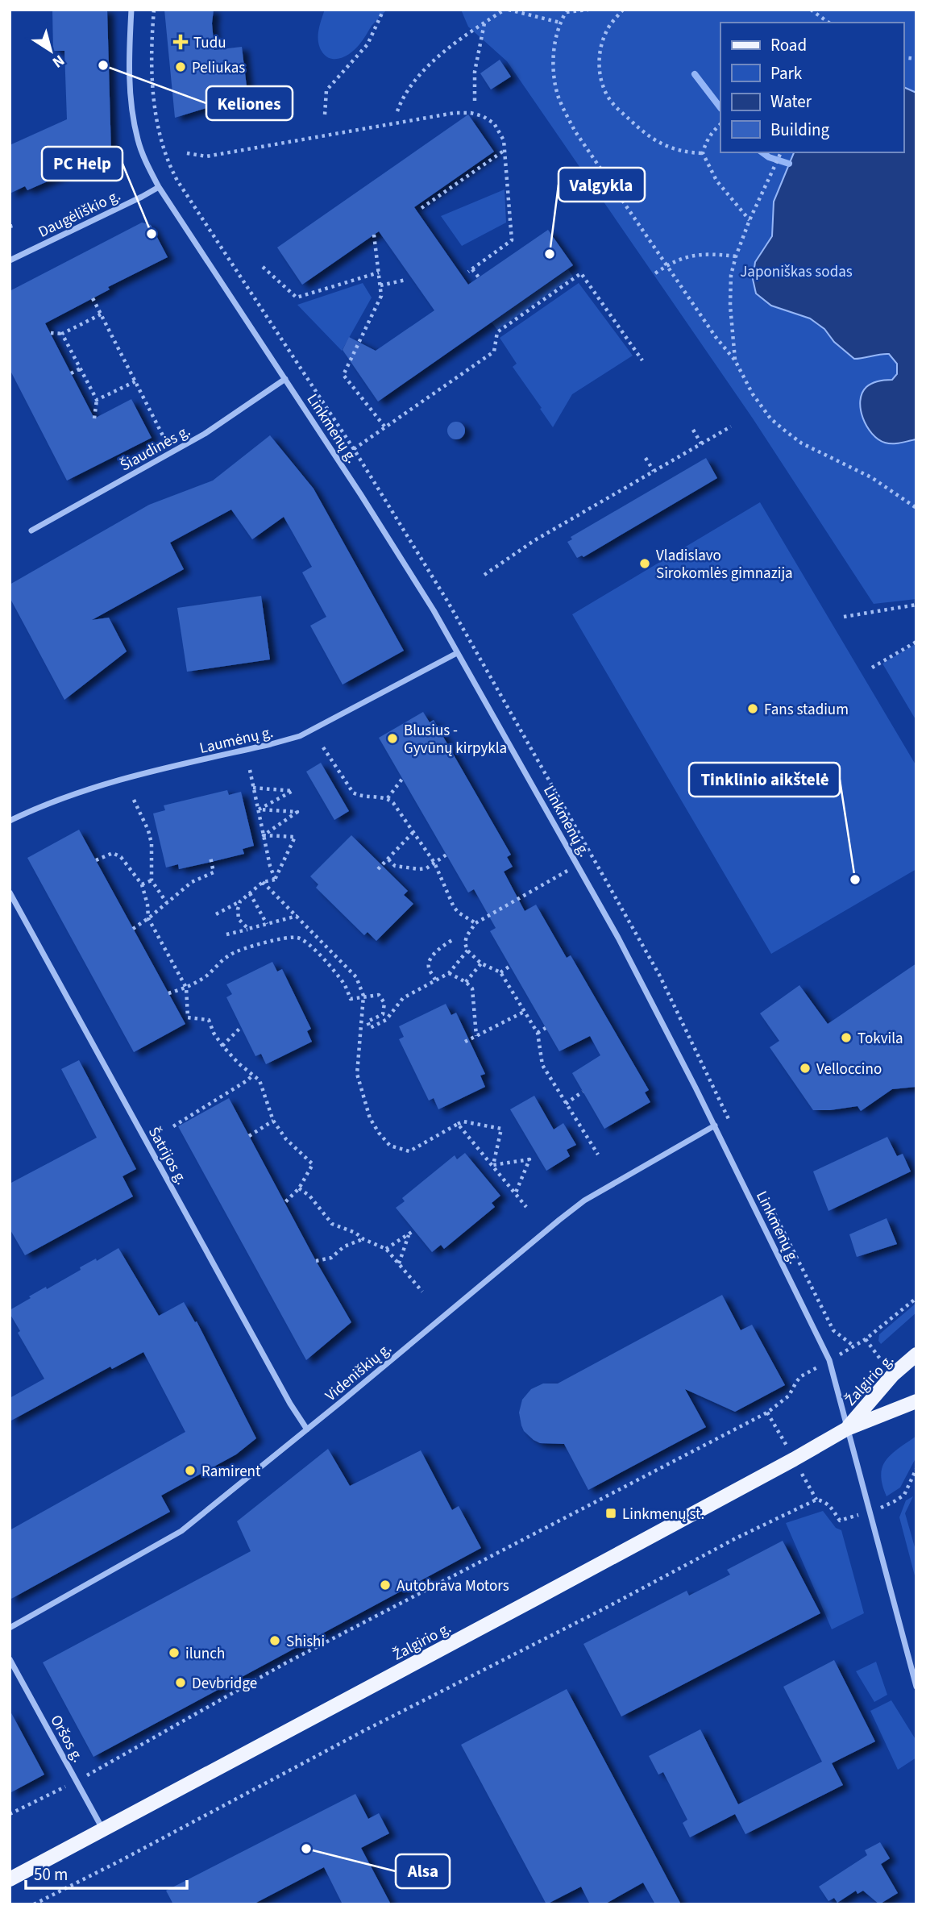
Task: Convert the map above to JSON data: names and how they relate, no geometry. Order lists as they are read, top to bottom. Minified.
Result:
{"streets":{"main road":["Žalgirio g."],"street":["Daugėliškio g.","Linkmenų g.","Šiaudinės g.","Laumėnų g.","Šatrijos g.","Videniškių g.","Oršos g."]},"crossings":[["Daugėliškio g.","Linkmenų g."],["Linkmenų g.","Šiaudinės g."],["Linkmenų g.","Laumėnų g."],["Linkmenų g.","Videniškių g."],["Linkmenų g.","Žalgirio g."],["Šatrijos g.","Videniškių g."],["Žalgirio g.","Oršos g."]],"parks":["Japoniškas sodas"],"places":{"health":["Tudu"],"other":["Keliones","Peliukas","PC Help","Valgykla","Vladislavo Sirokomlės gimnazija","Fans stadium","Blusius - Gyvūnų kirpykla","Tinklinio aikštelė","Tokvila","Velloccino","Ramirent","Autobrava Motors","Shishi","ilunch","Devbridge","Alsa"],"transit":["Linkmenų st."]},"legend":["Road","Park","Water","Building"],"scale_bar":"50 m","north":"bottom right"}
